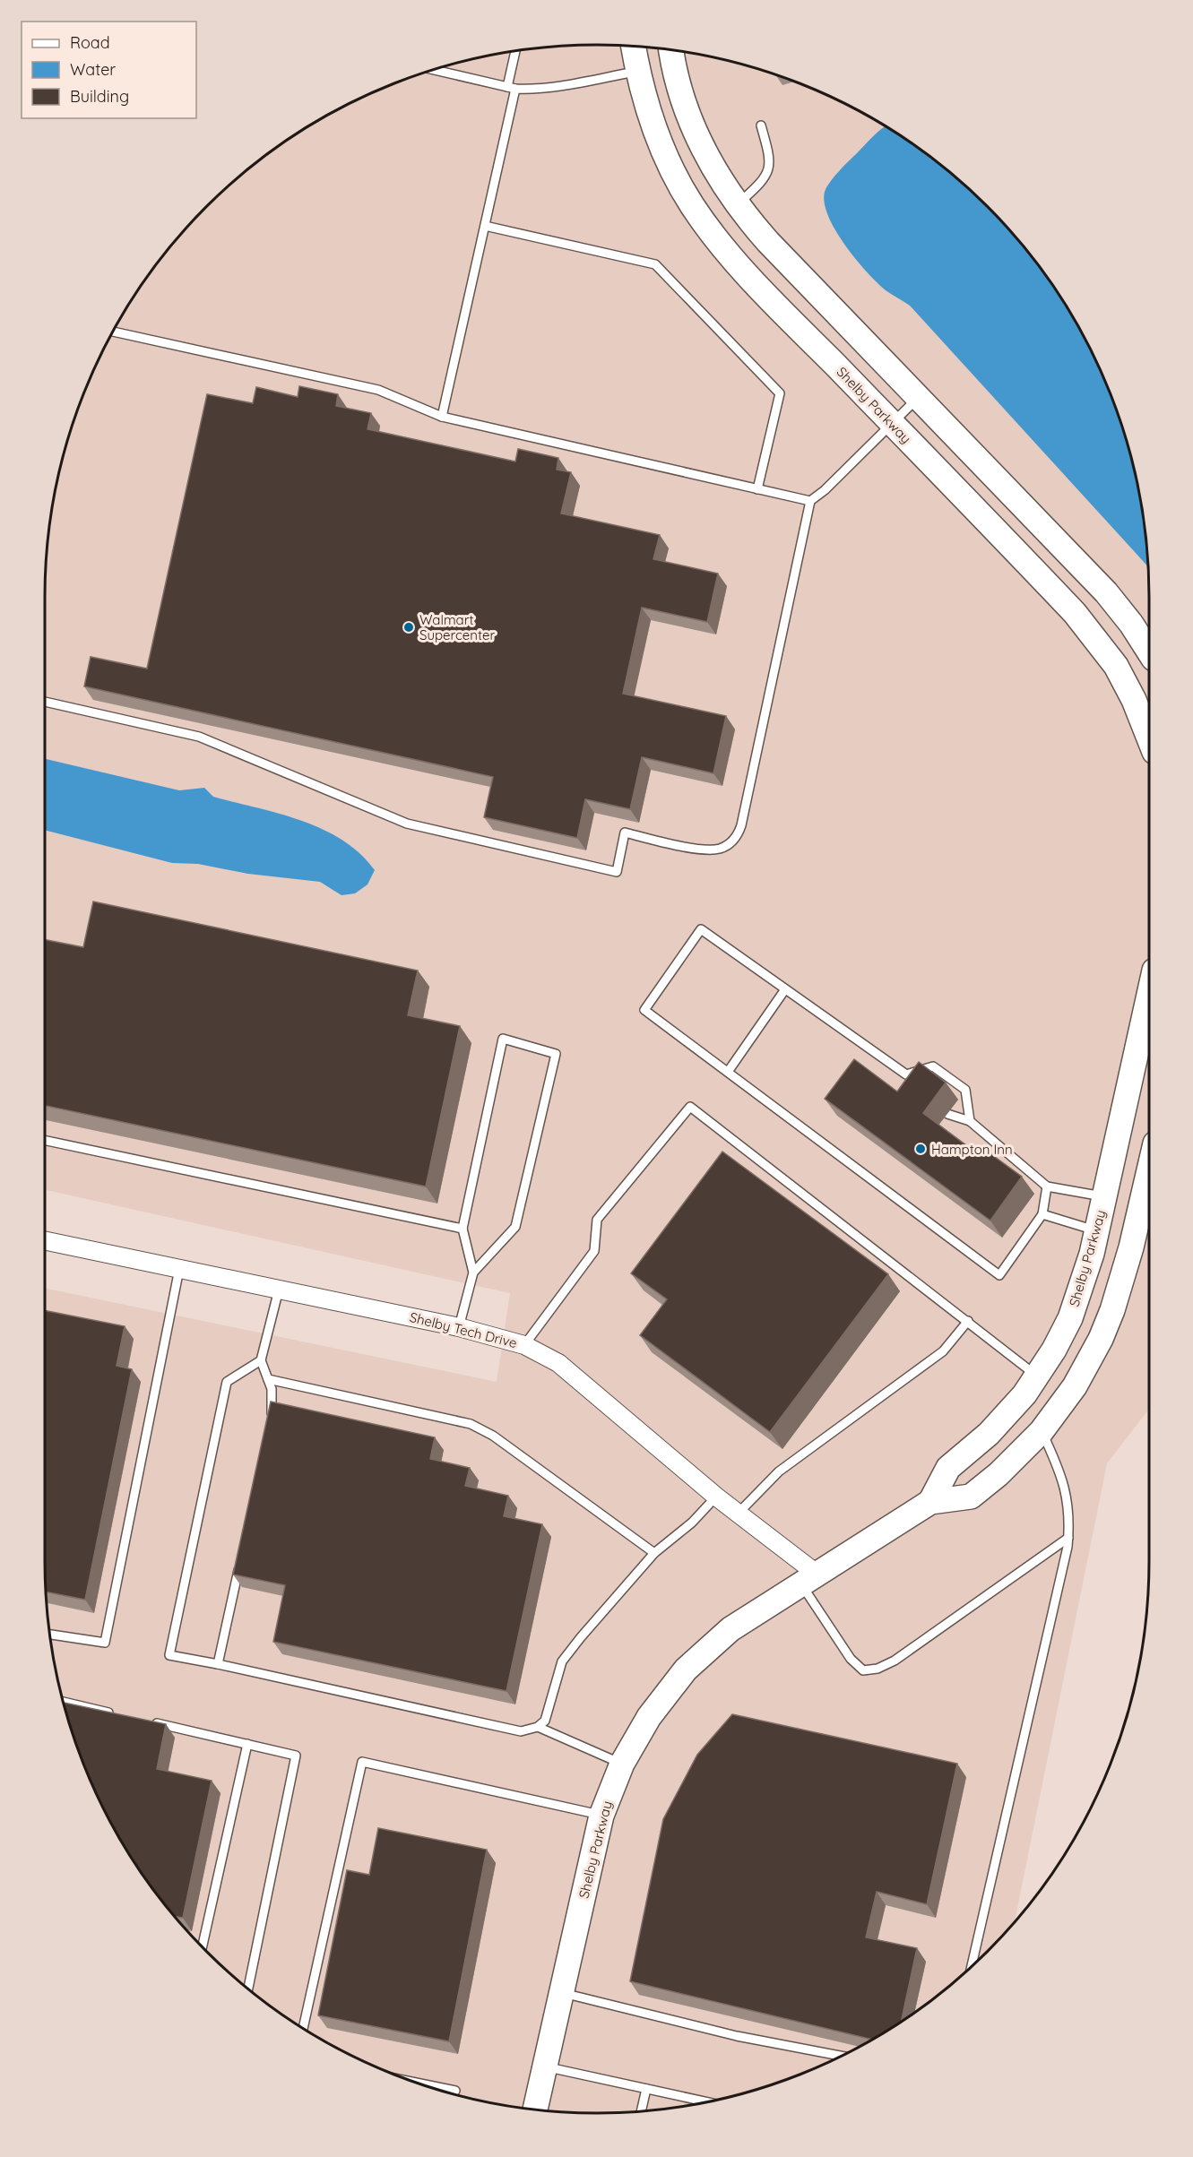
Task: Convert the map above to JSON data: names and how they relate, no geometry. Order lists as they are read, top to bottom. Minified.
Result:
{"streets":{"street":["Shelby Parkway","Shelby Tech Drive"]},"crossings":[["Shelby Parkway","Shelby Tech Drive"]],"places":["Walmart Supercenter","Hampton Inn"],"legend":["Road","Water","Building"]}
